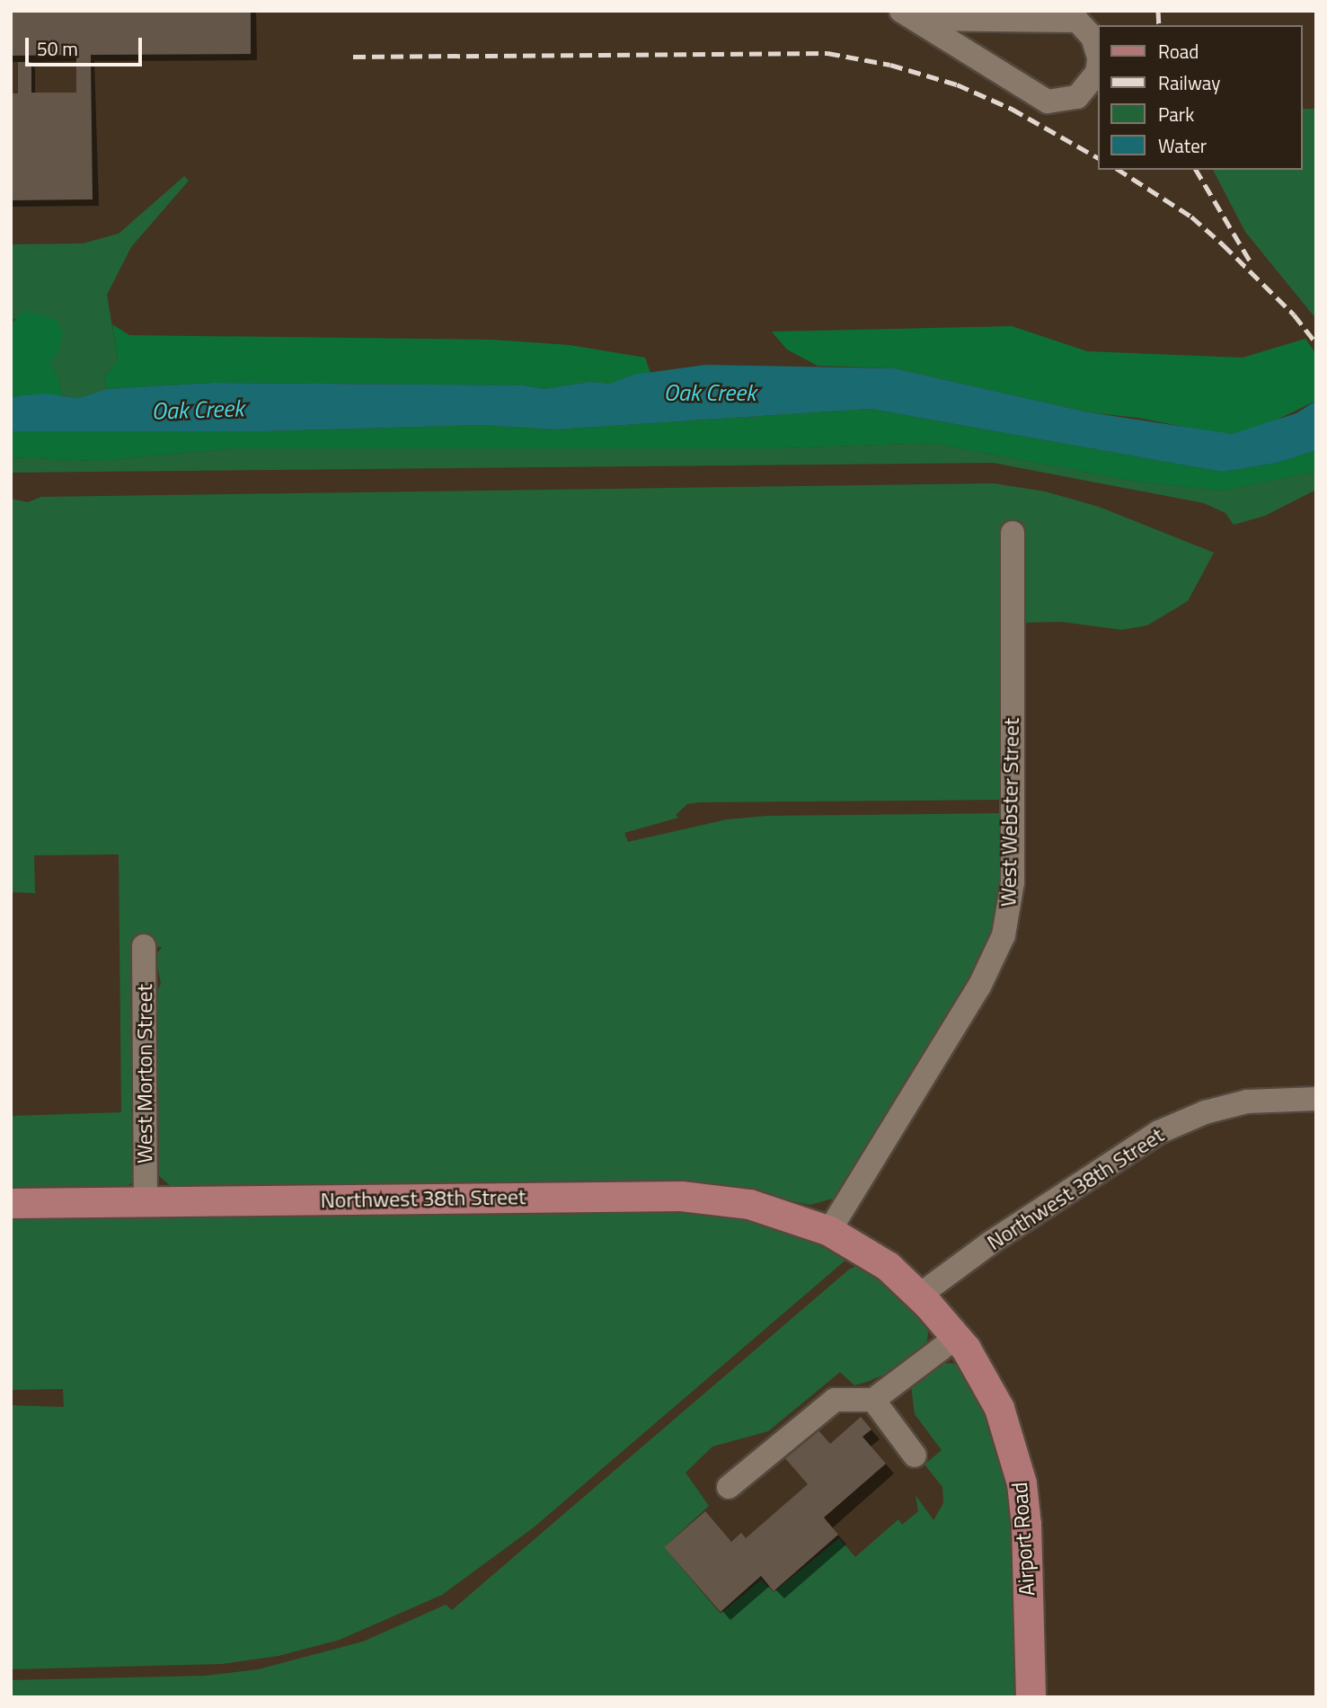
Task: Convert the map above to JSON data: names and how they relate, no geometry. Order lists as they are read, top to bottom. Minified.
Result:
{"streets":{"main road":["Northwest 38th Street","Airport Road"],"street":["West Webster Street","West Morton Street"]},"crossings":[["West Webster Street","Northwest 38th Street"],["West Webster Street","Airport Road"],["West Morton Street","Northwest 38th Street"],["Northwest 38th Street","Airport Road"]],"water":["Oak Creek"],"legend":["Road","Railway","Park","Water"],"scale_bar":"50 m"}
